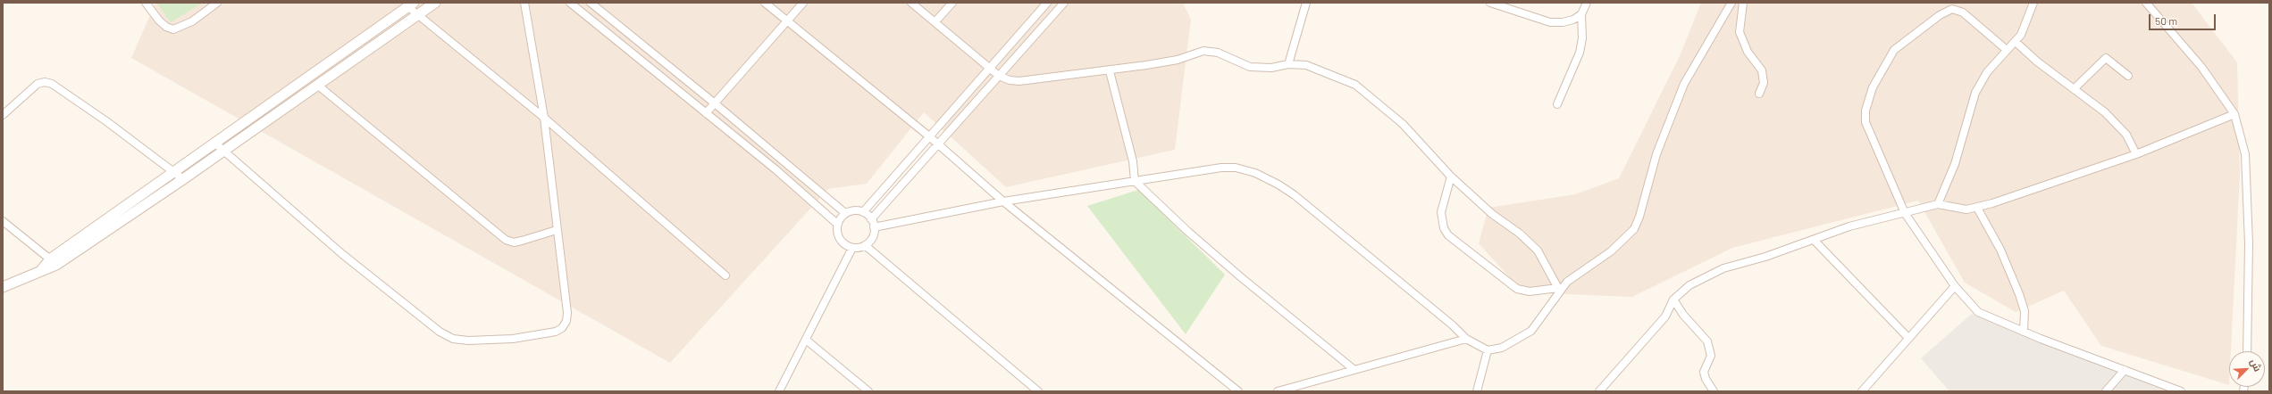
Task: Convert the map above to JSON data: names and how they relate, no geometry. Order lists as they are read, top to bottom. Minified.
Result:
{"scale_bar":"50 m","north":"top right"}
